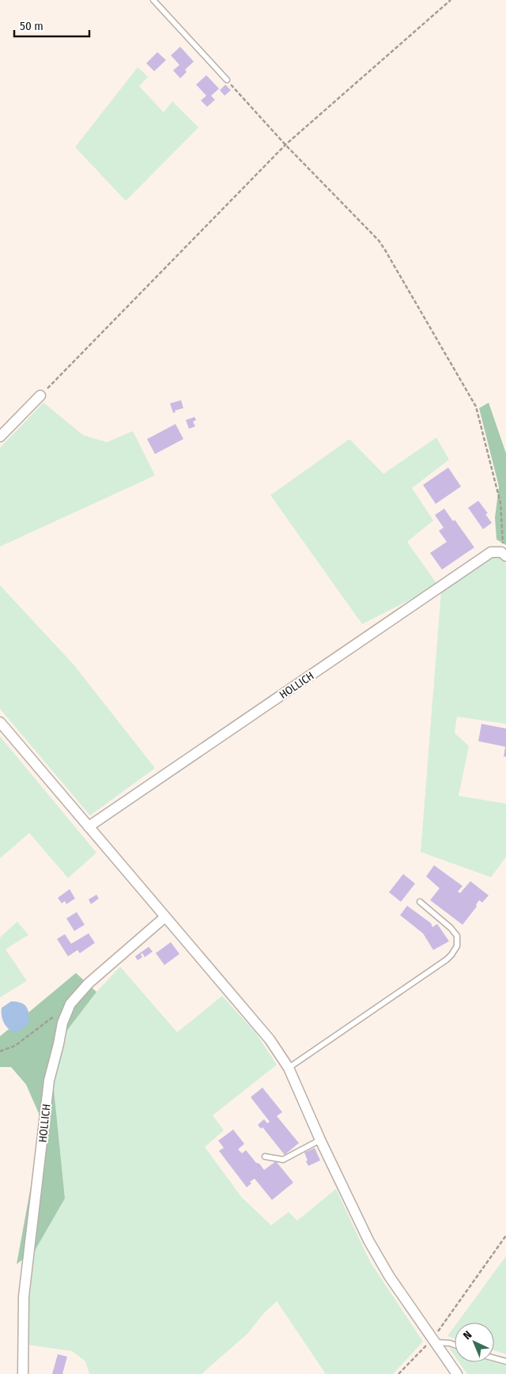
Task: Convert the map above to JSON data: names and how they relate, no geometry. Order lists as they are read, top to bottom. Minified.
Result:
{"streets":{"street":["HOLLICH"]},"scale_bar":"50 m","north":"top left"}
